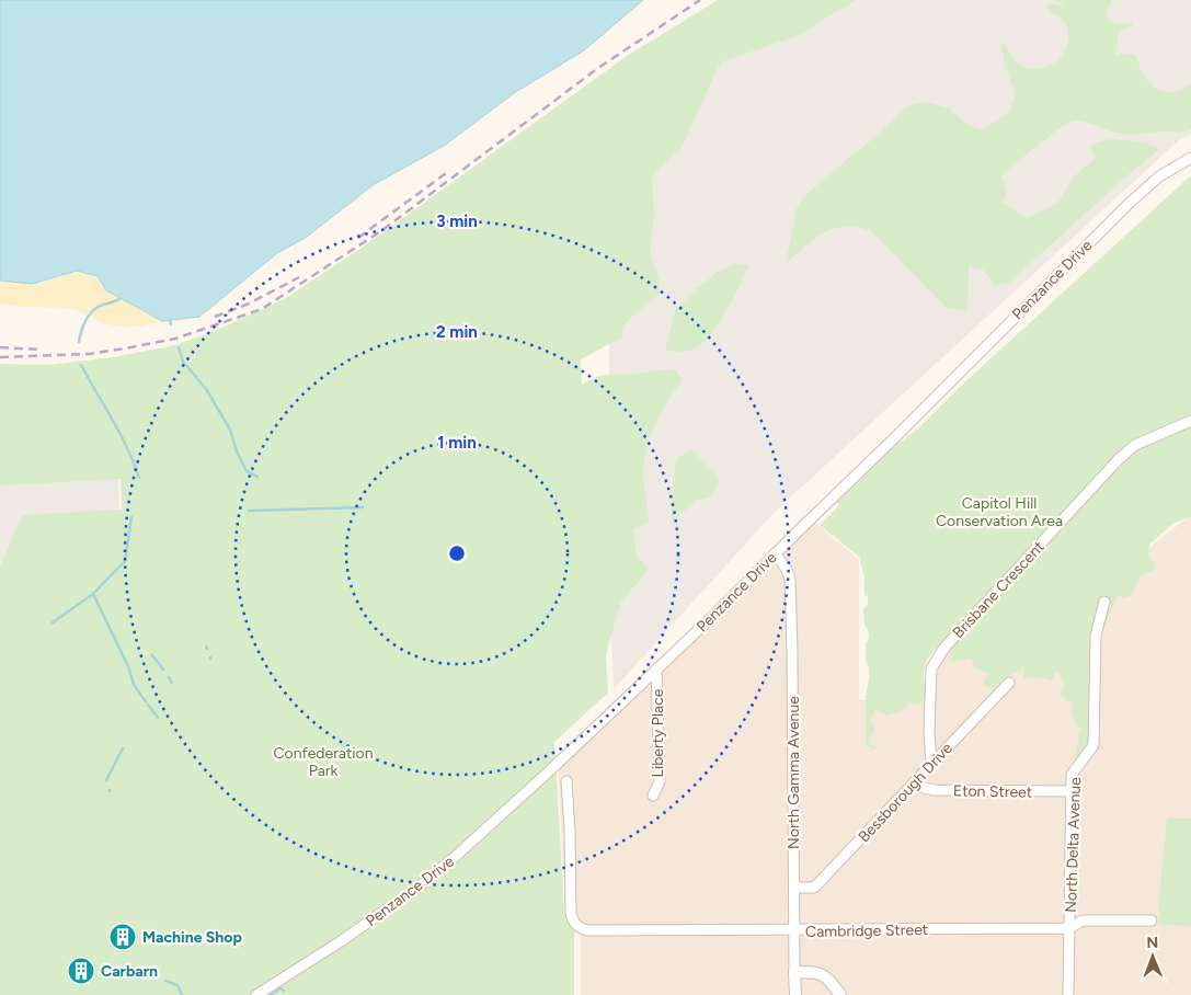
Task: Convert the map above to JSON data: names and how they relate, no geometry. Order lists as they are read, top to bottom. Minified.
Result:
{"streets":{"street":["Penzance Drive","Brisbane Crescent","Liberty Place","North Gamma Avenue","Eton Street","Bessborough Drive","North Delta Avenue","Cambridge Street"]},"crossings":[["Penzance Drive","Liberty Place"],["Penzance Drive","North Gamma Avenue"],["Brisbane Crescent","Bessborough Drive"],["North Gamma Avenue","Bessborough Drive"],["North Gamma Avenue","Cambridge Street"],["Eton Street","Bessborough Drive"],["Eton Street","North Delta Avenue"],["North Delta Avenue","Cambridge Street"]],"parks":["Capitol Hill Conservation Area","Confederation Park"],"places":{"building":["Machine Shop","Carbarn"]},"north":"top","rings":["3 min","2 min","1 min"]}
